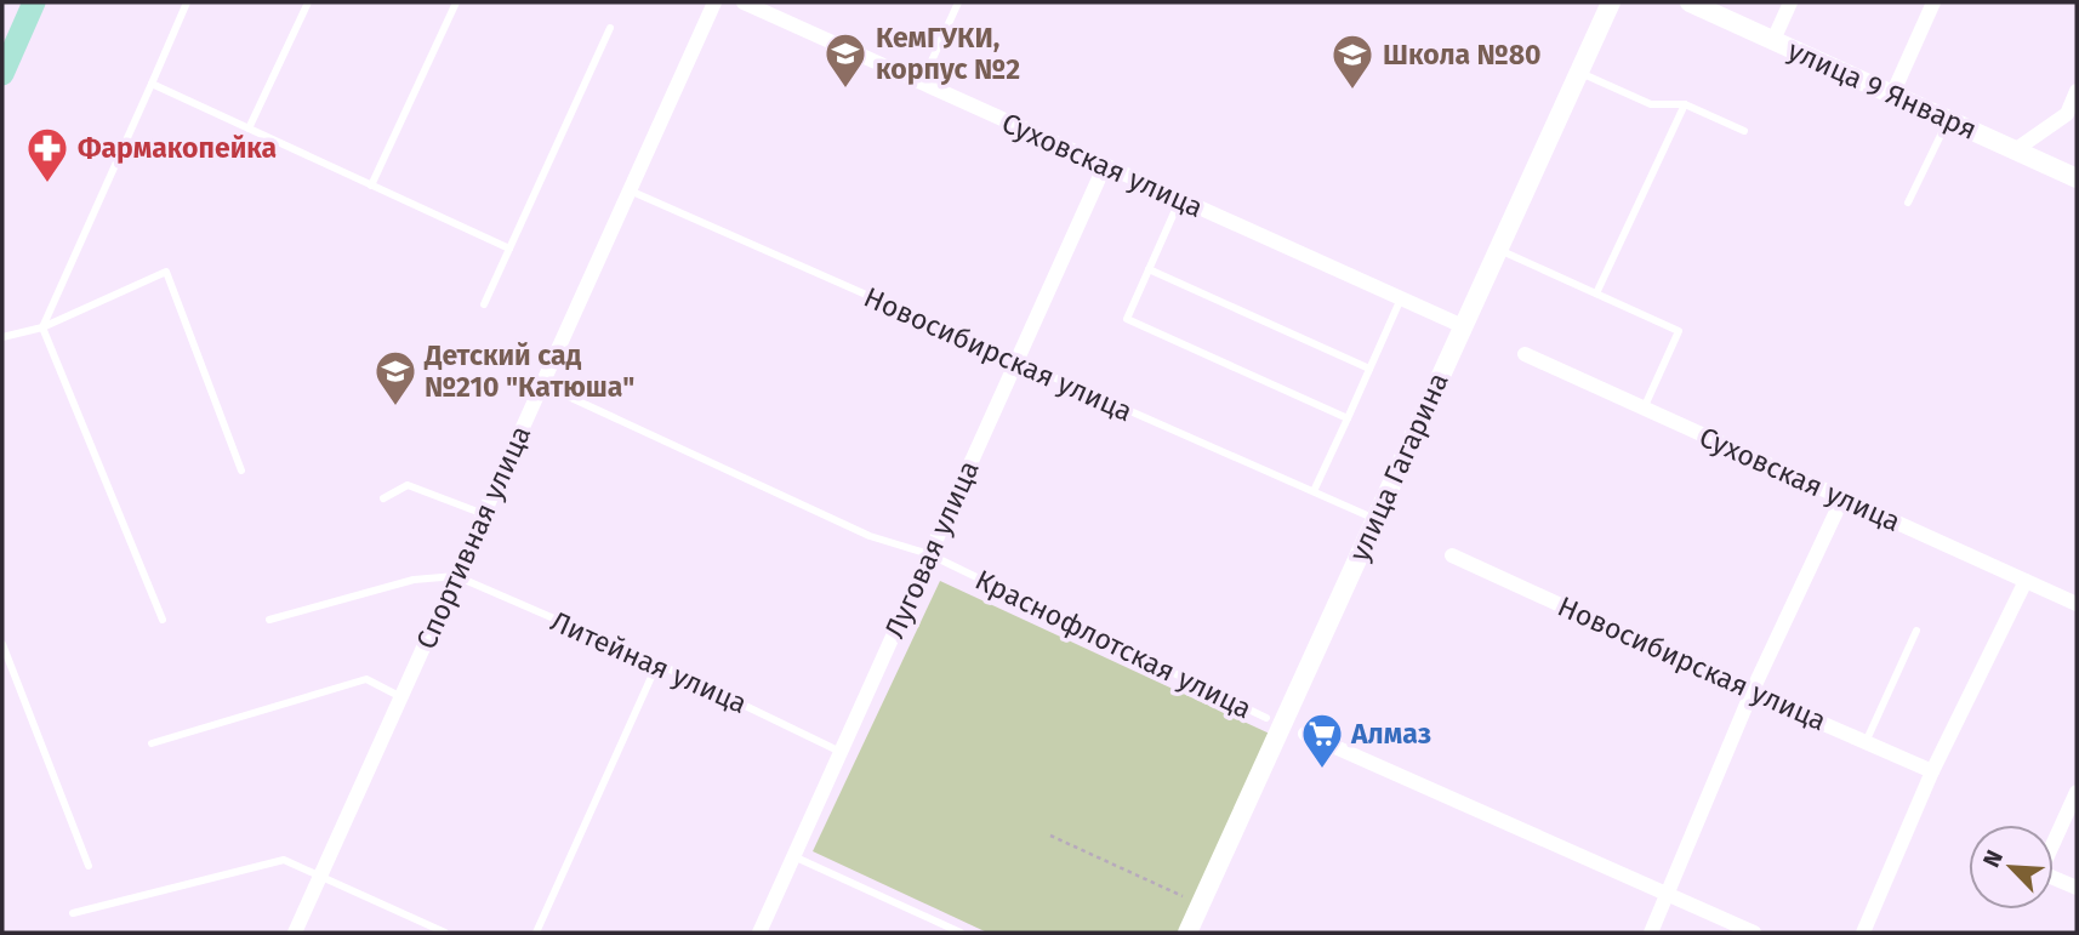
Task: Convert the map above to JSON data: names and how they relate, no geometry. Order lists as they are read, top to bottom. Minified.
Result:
{"streets":{"street":["улица 9 Января","Суховская улица","Новосибирская улица","улица Гагарина","Спортивная улица","Луговая улица"],"lane":["Краснофлотская улица","Литейная улица"]},"crossings":[["Суховская улица","улица Гагарина"],["Суховская улица","Луговая улица"],["Новосибирская улица","Спортивная улица"],["Новосибирская улица","Луговая улица"],["Спортивная улица","Краснофлотская улица"],["Спортивная улица","Литейная улица"],["Луговая улица","Краснофлотская улица"],["Луговая улица","Литейная улица"]],"places":{"school or university":["КемГУКИ, корпус №2","Школа №80","Детский сад №210 \"Катюша\""],"pharmacy":["Фармакопейка"],"supermarket":["Алмаз"]},"north":"top left"}
